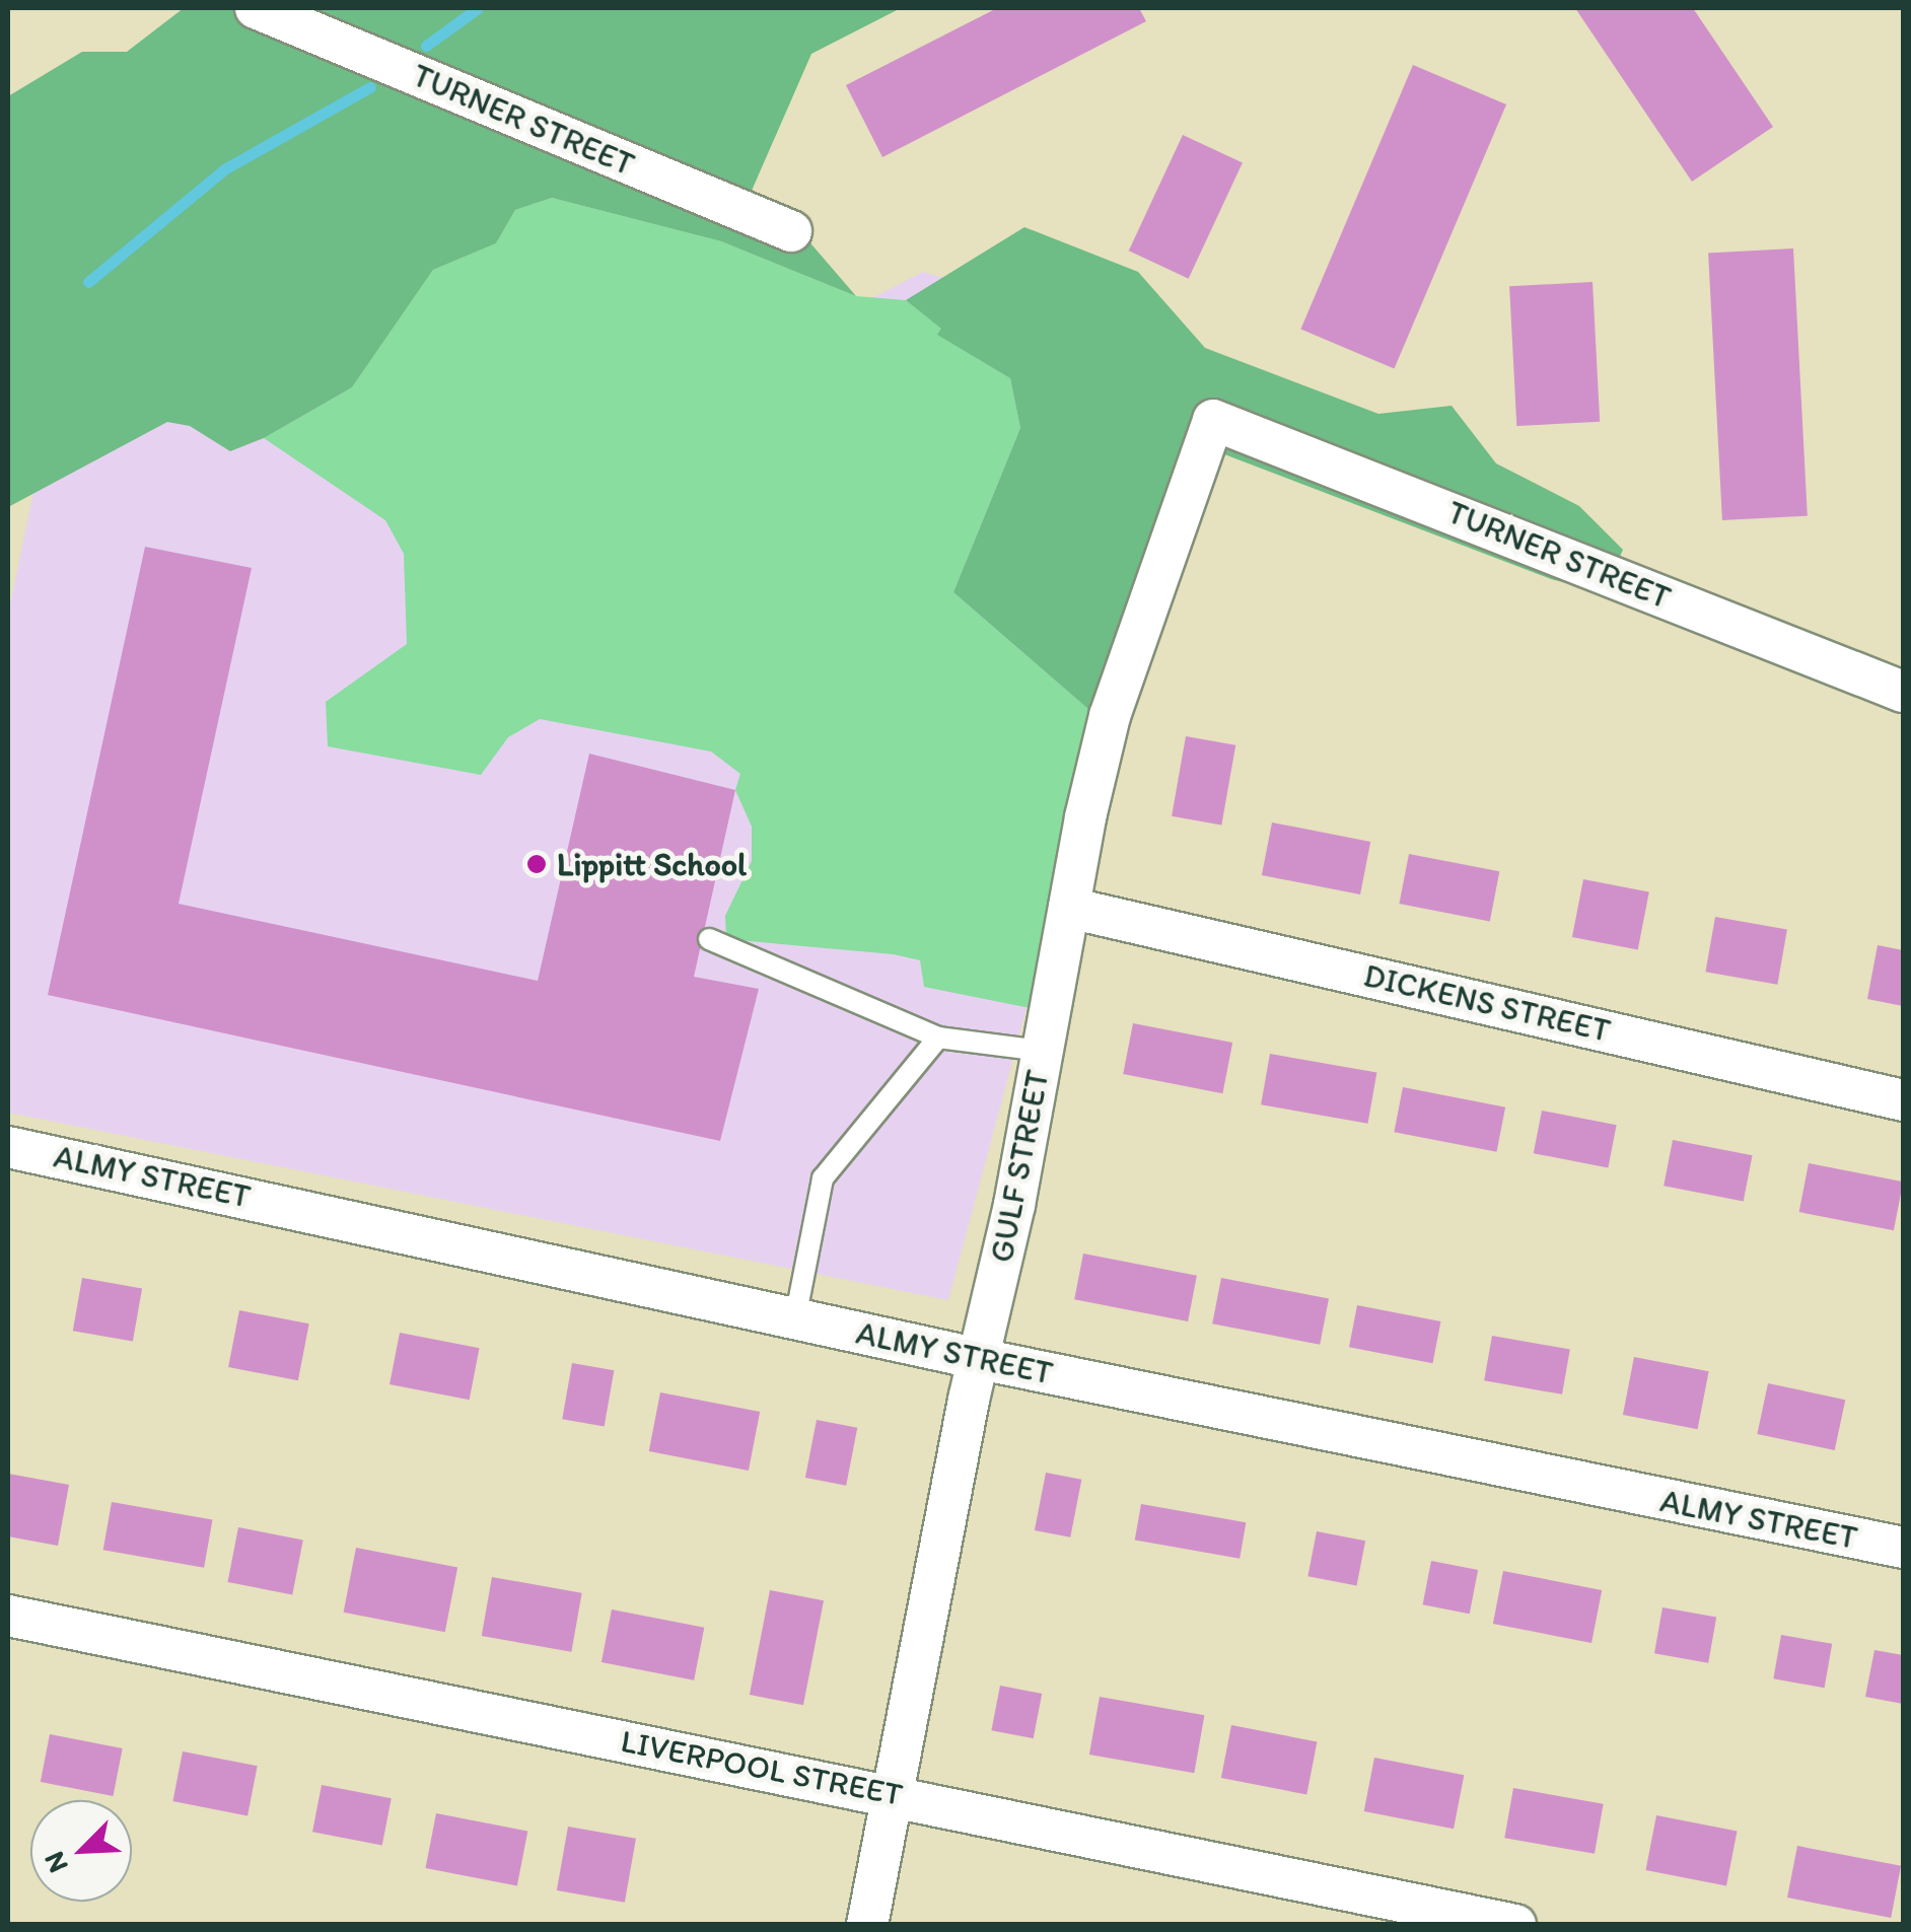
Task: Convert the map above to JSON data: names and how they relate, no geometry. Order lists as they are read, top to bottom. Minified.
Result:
{"streets":{"street":["TURNER STREET","DICKENS STREET","GULF STREET","ALMY STREET","LIVERPOOL STREET"]},"crossings":[["TURNER STREET","GULF STREET"],["DICKENS STREET","GULF STREET"],["GULF STREET","ALMY STREET"],["GULF STREET","LIVERPOOL STREET"]],"places":["Lippitt School"],"north":"bottom left"}
